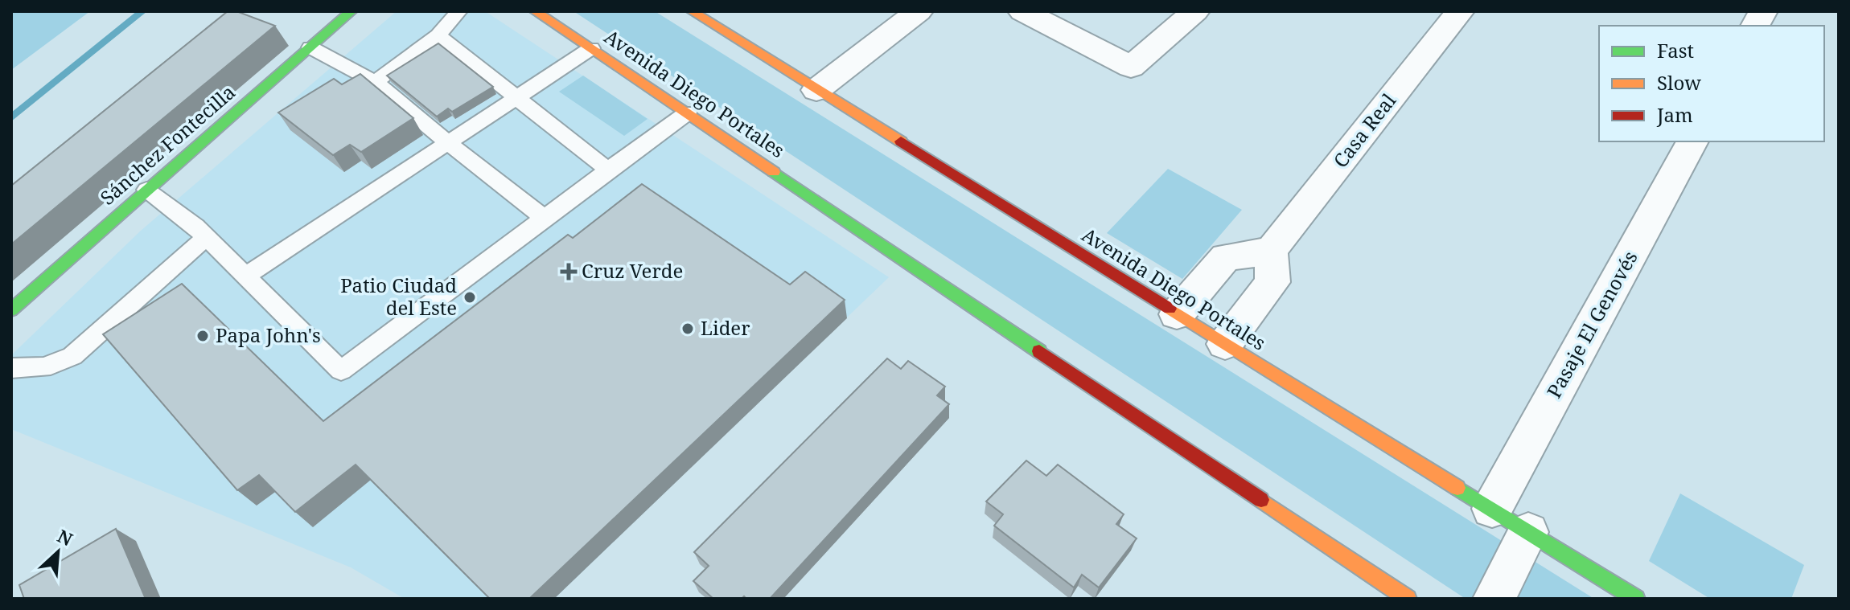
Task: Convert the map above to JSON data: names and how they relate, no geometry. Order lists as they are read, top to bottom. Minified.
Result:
{"streets":{"street":["Avenida Diego Portales","Casa Real","Sánchez Fontecilla","Pasaje El Genovés"]},"crossings":[["Avenida Diego Portales","Pasaje El Genovés"]],"places":{"health":["Cruz Verde"],"other":["Patio Ciudad del Este","Lider","Papa John's"]},"legend":["Fast","Slow","Jam"],"north":"top right"}
